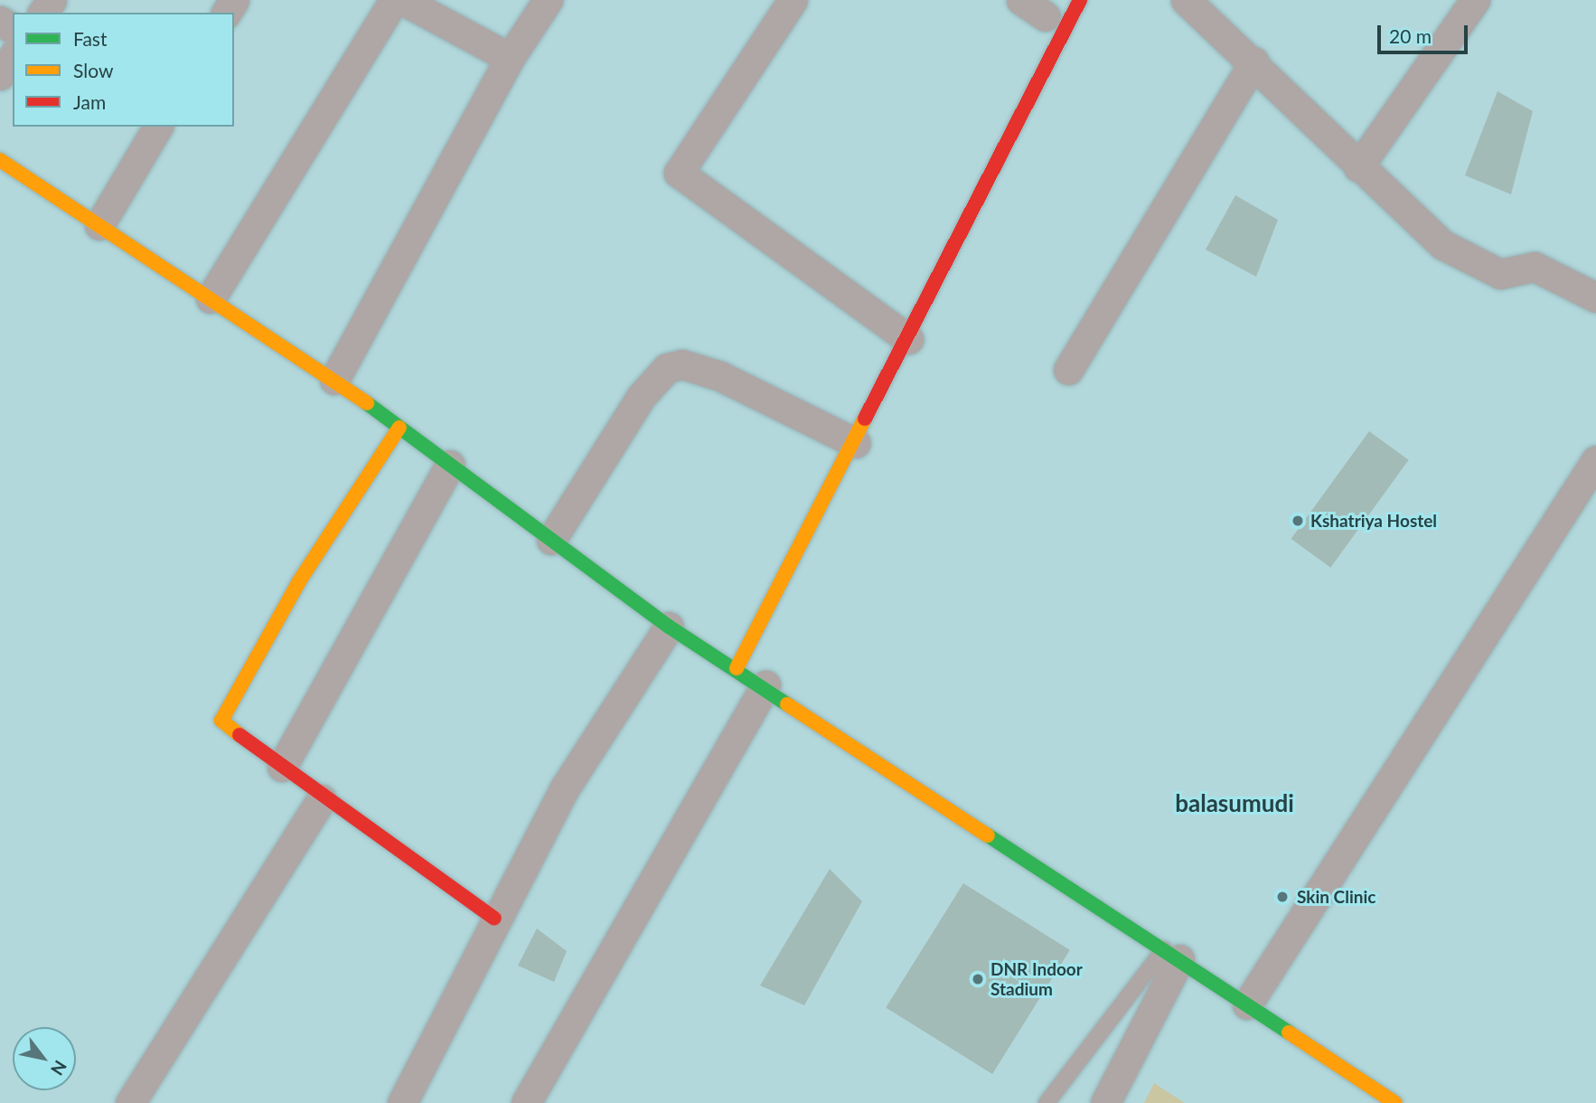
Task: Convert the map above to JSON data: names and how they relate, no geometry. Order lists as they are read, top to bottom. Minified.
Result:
{"districts":["balasumudi"],"places":["Kshatriya Hostel","Skin Clinic","DNR Indoor Stadium"],"legend":["Fast","Slow","Jam"],"scale_bar":"20 m","north":"bottom right"}
